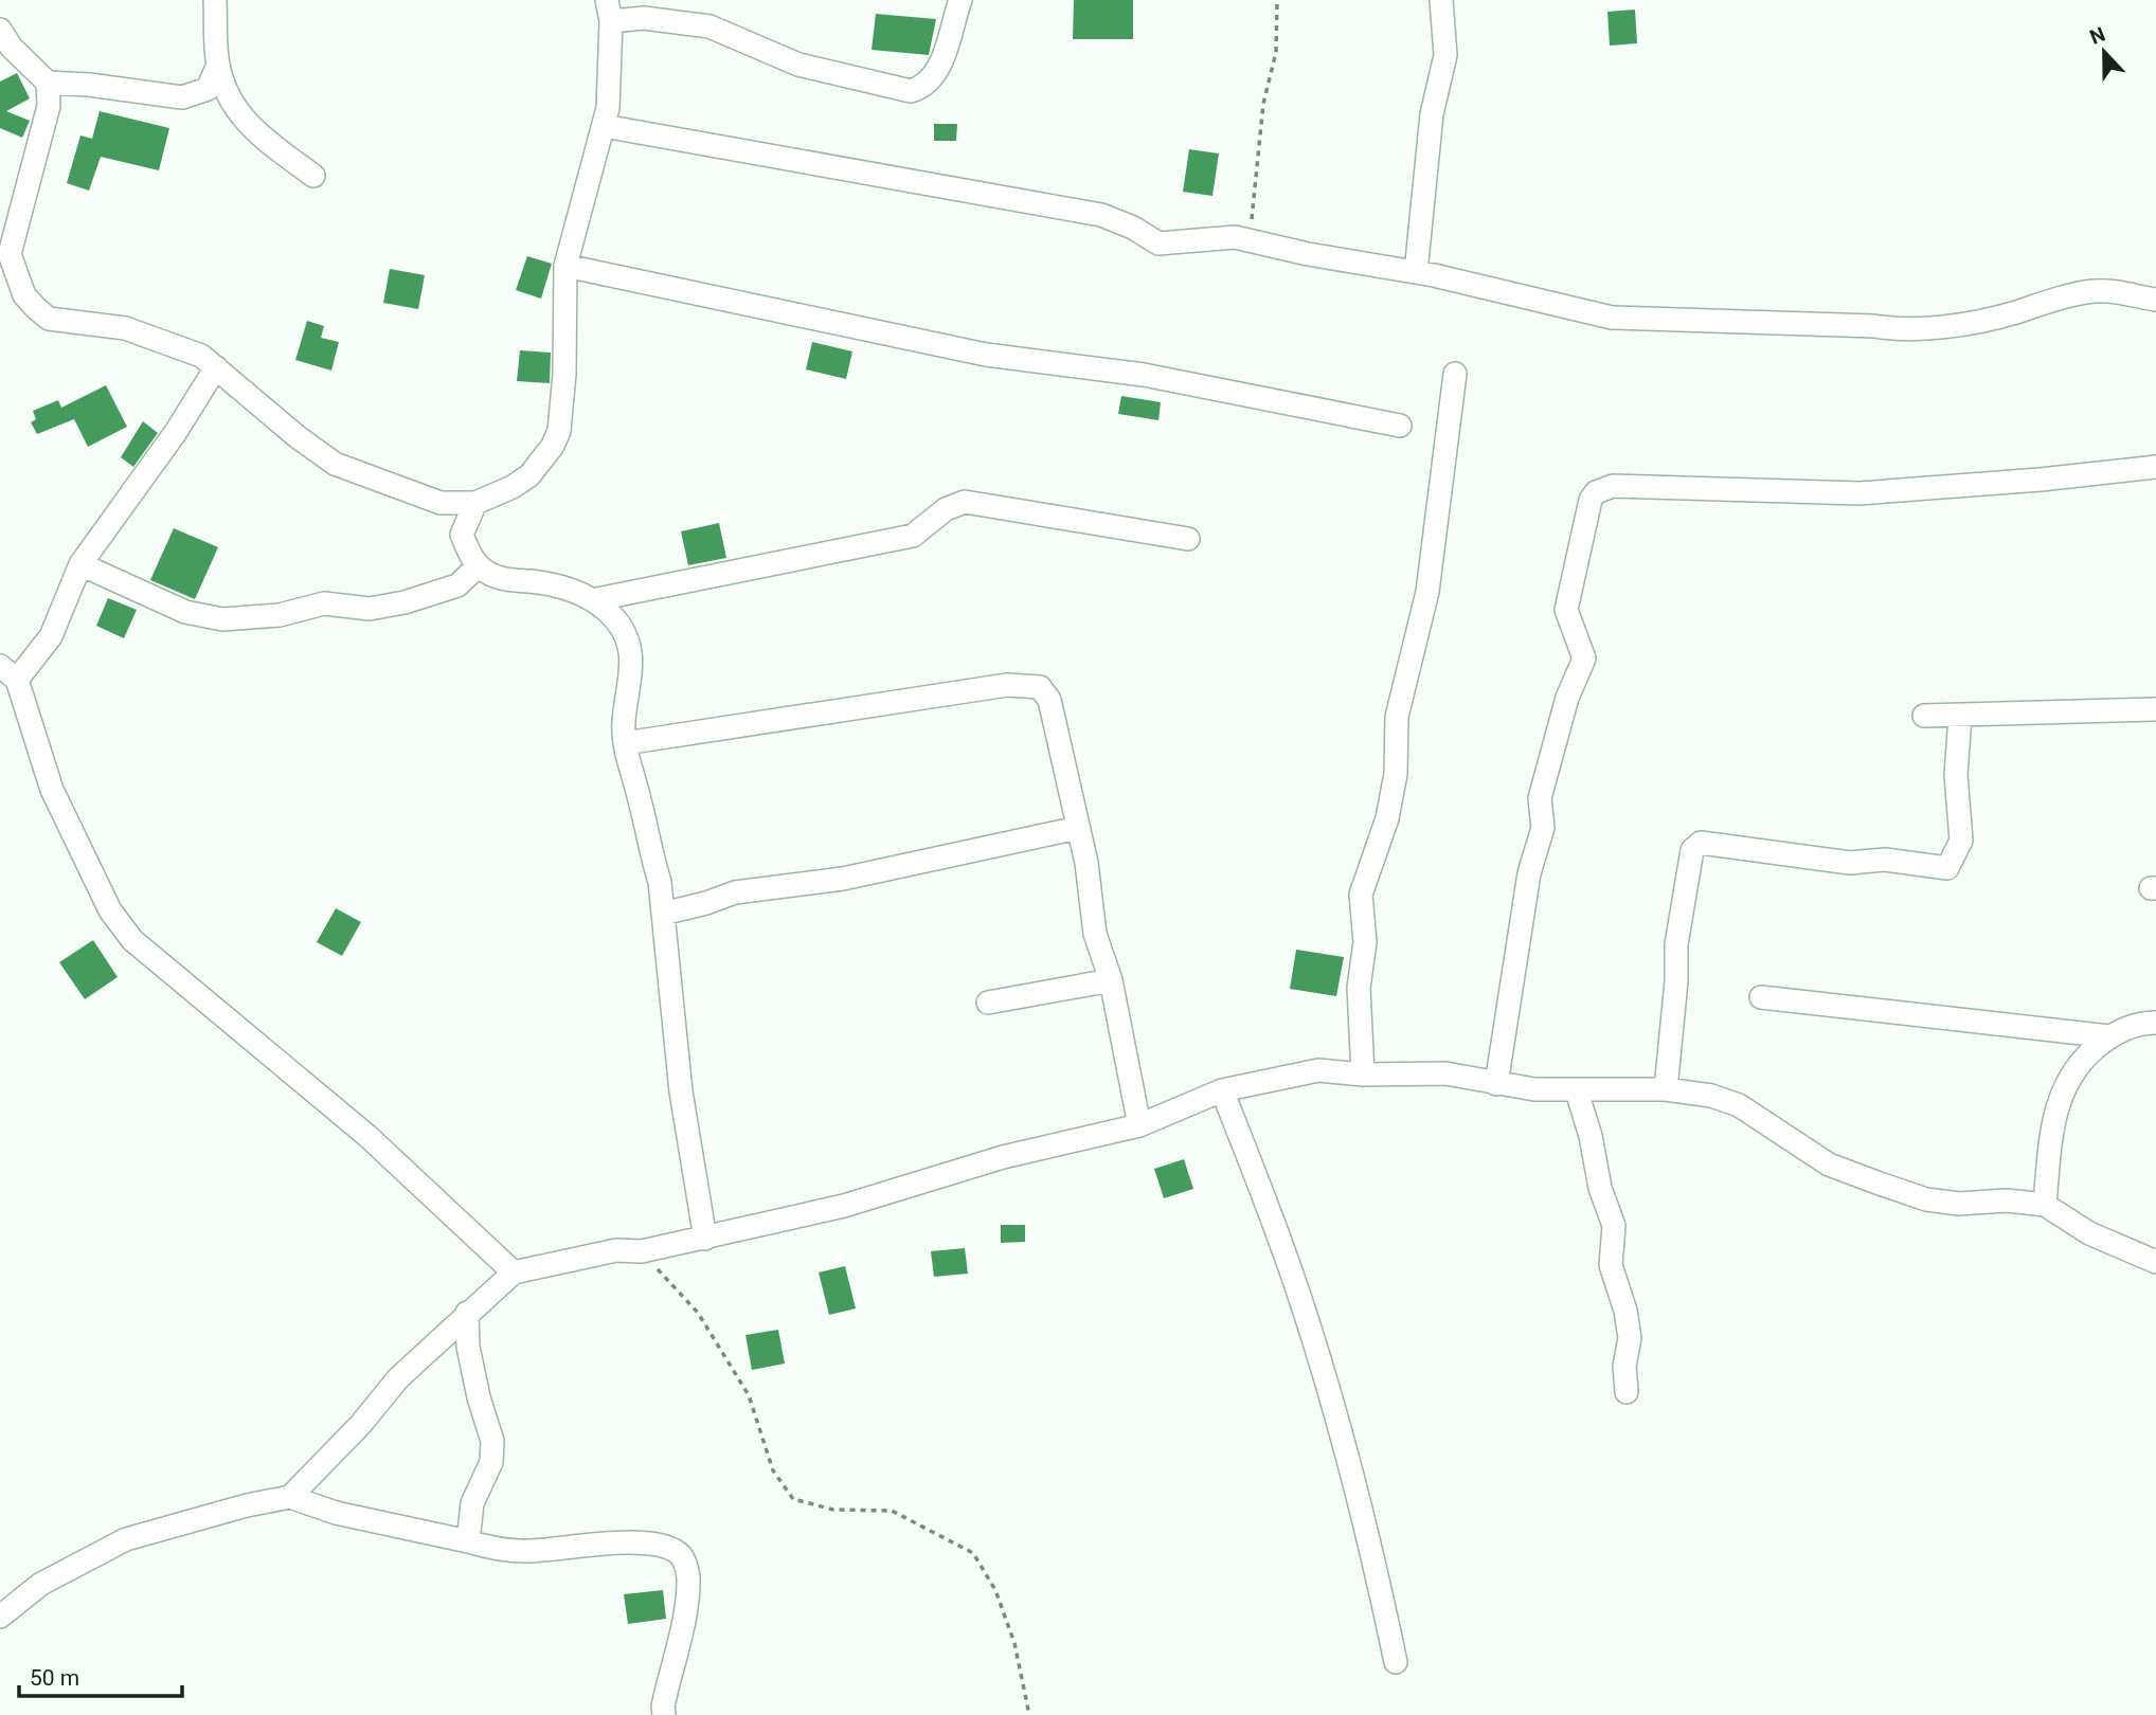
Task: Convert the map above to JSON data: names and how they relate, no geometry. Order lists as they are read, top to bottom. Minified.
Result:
{"scale_bar":"50 m","north":"top"}
